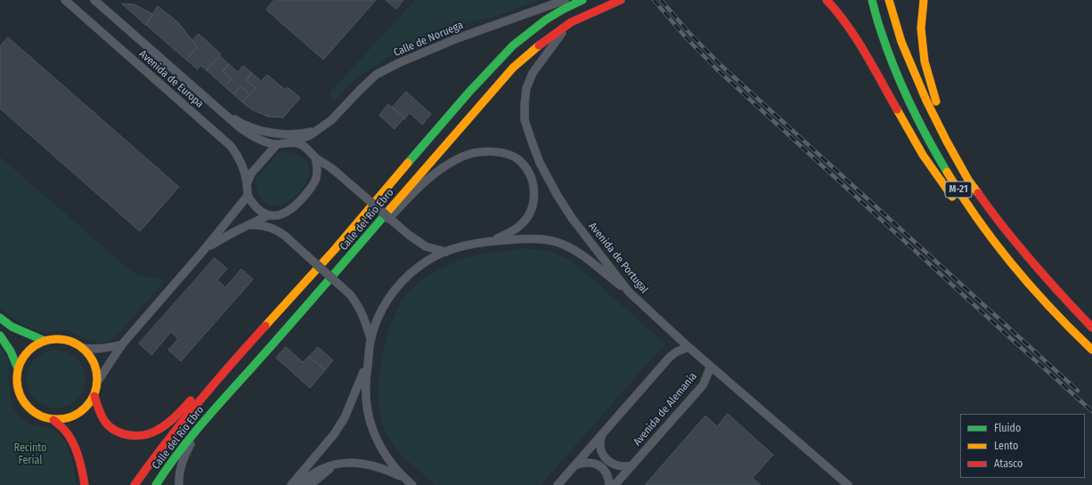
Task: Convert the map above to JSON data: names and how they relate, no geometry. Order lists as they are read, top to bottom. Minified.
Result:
{"streets":{"main road":["M-21","Calle del Río Ebro"],"street":["Calle de Noruega","Avenida de Europa","Avenida de Portugal","Avenida de Alemania"]},"crossings":[["Calle de Noruega","Avenida de Europa"],["Calle del Río Ebro","Avenida de Portugal"],["Avenida de Portugal","Avenida de Alemania"]],"parks":["Recinto Ferial"],"legend":["Fluido","Lento","Atasco"]}
